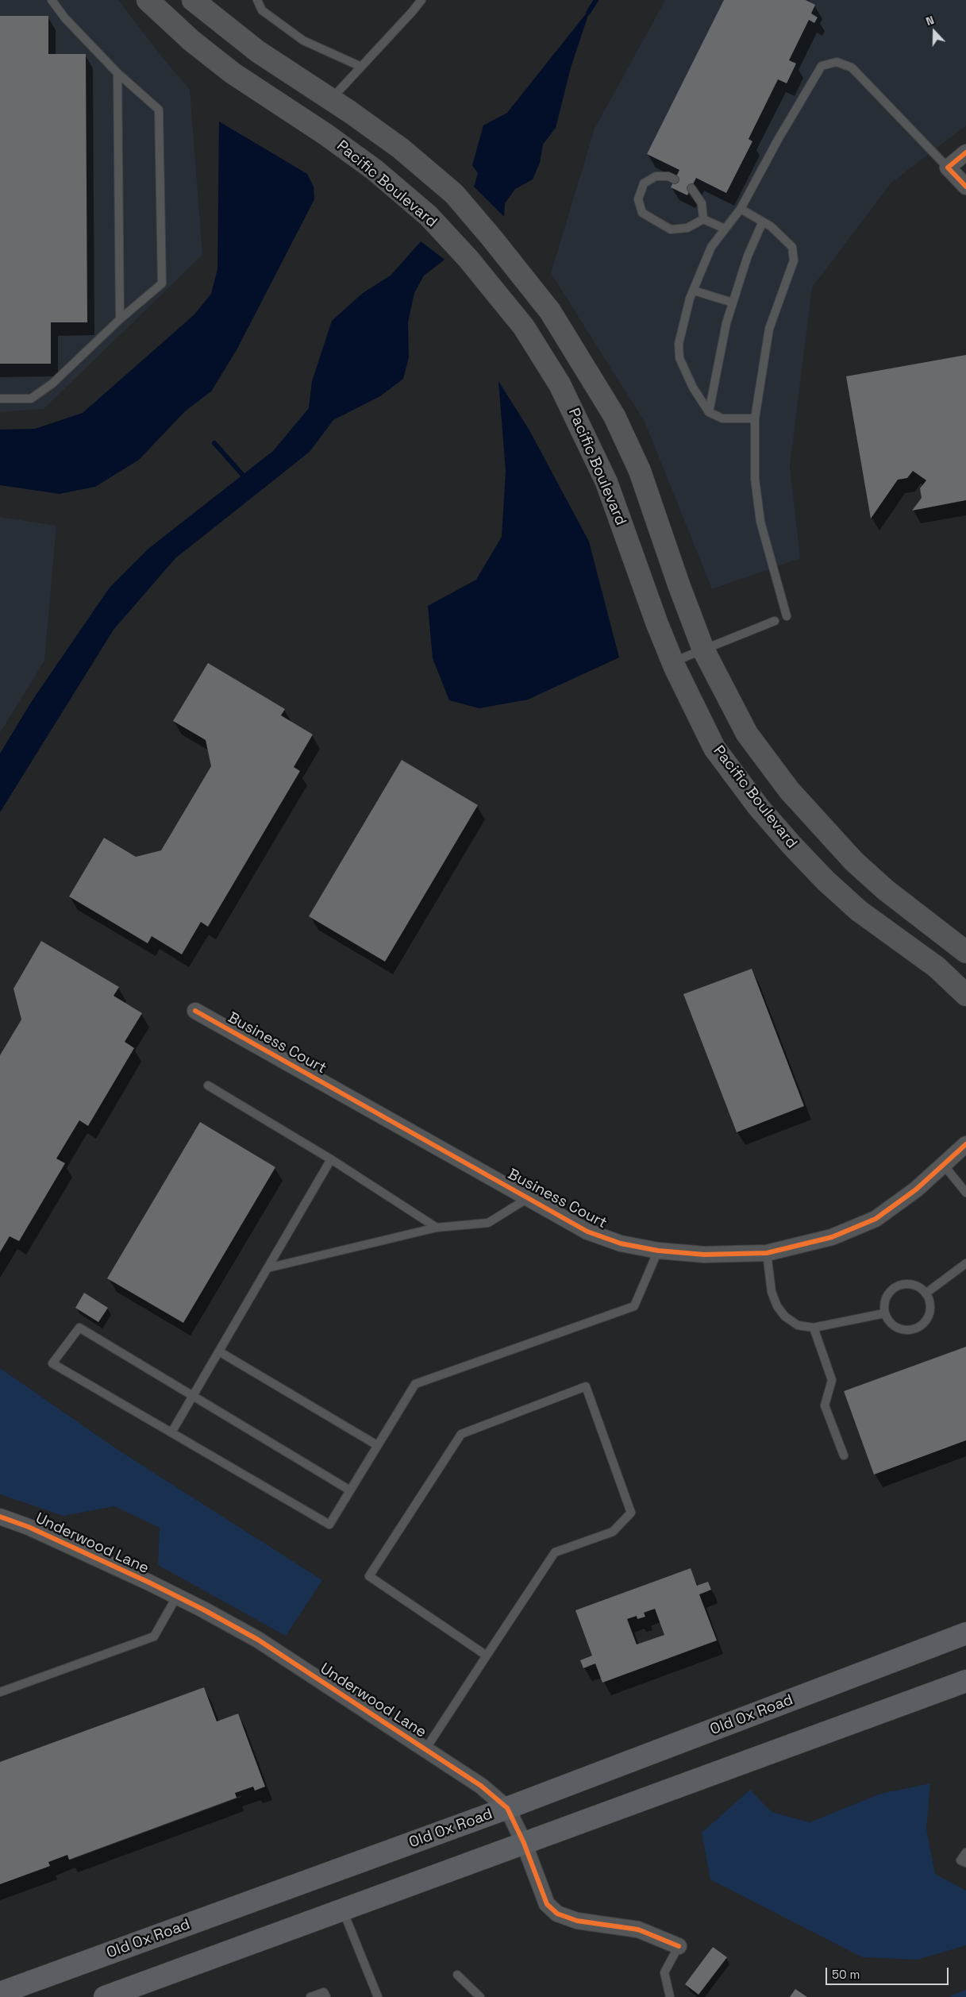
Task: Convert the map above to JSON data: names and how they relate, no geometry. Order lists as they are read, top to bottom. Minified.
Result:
{"streets":{"main road":["Pacific Boulevard","Old Ox Road"],"street":["Business Court","Underwood Lane"]},"crossings":[["Underwood Lane","Old Ox Road"]],"scale_bar":"50 m","north":"top"}
